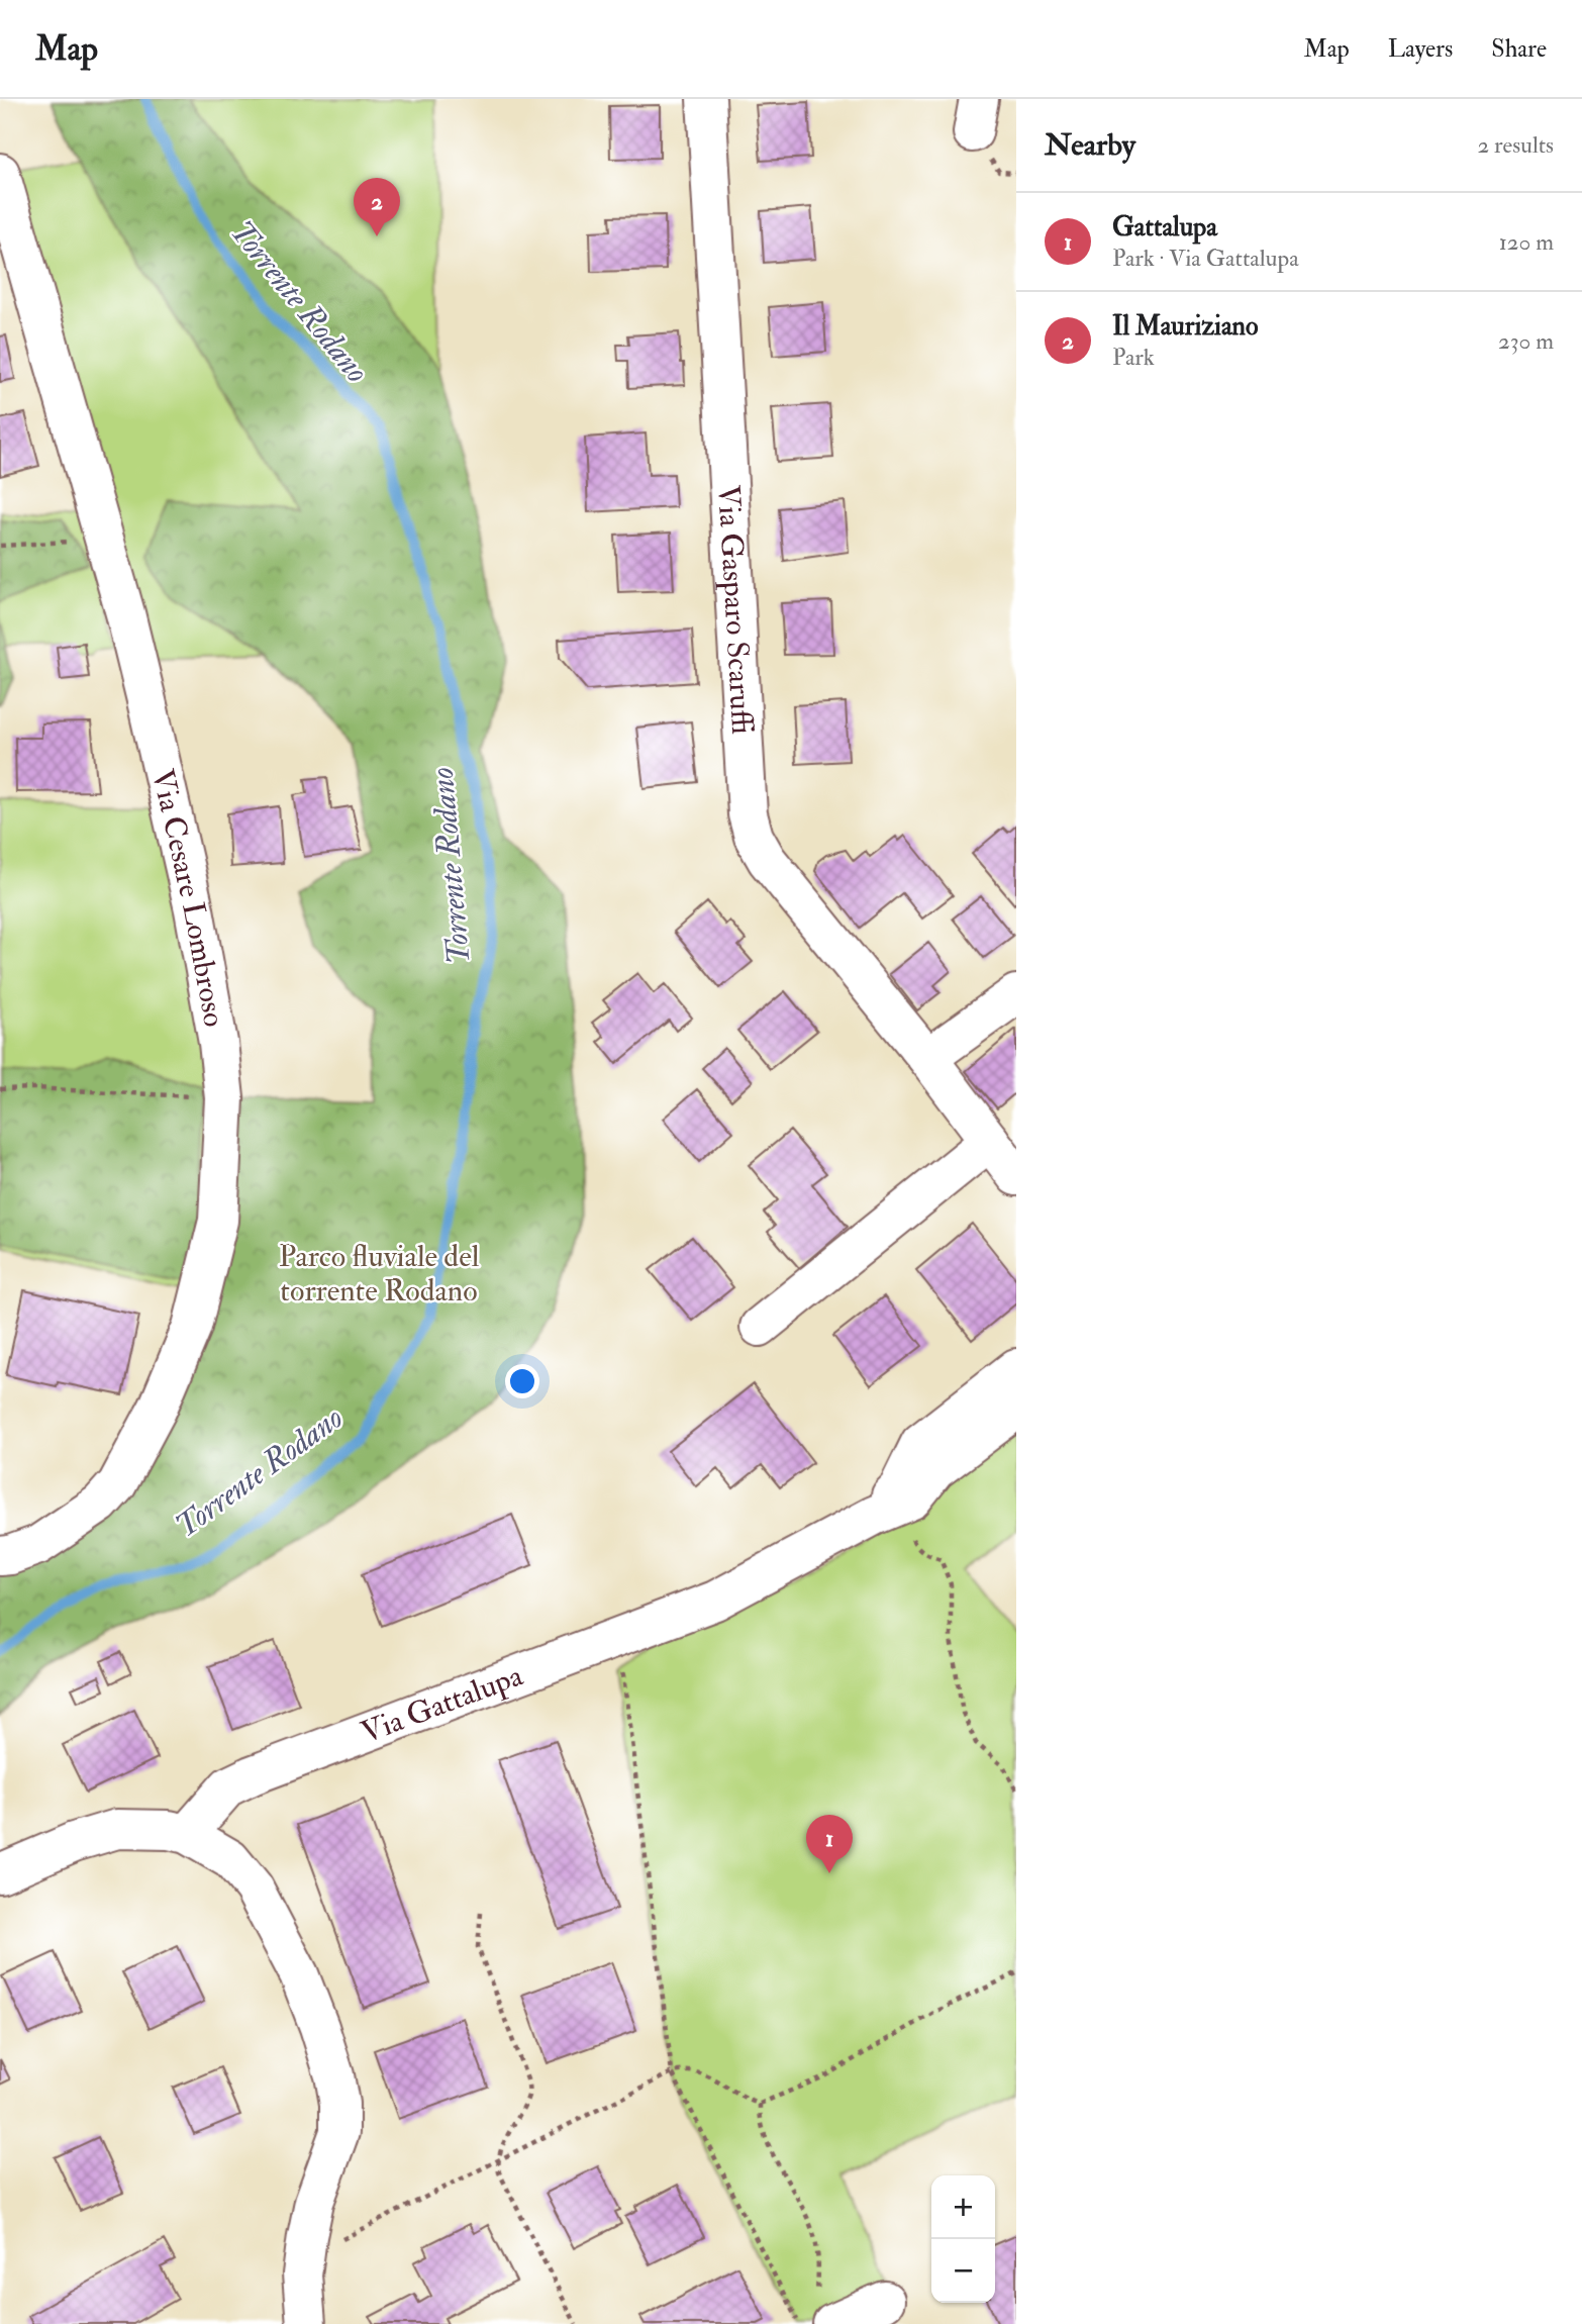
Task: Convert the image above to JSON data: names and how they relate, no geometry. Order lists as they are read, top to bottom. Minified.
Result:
{"streets":{"street":["Via Gasparo Scaruffi","Via Cesare Lombroso","Via Gattalupa"]},"water":["Torrente Rodano"],"parks":["Parco fluviale del torrente Rodano"],"page":{"header":"Map","nav":["Map","Layers","Share"],"heading":["Nearby","2 results"],"pins":["2","1"],"list":[{"mark":"1","name":"Gattalupa","note":"Park · Via Gattalupa","value":"120 m"},{"mark":"2","name":"Il Mauriziano","note":"Park","value":"230 m"}],"map_buttons":["+","−"]}}
